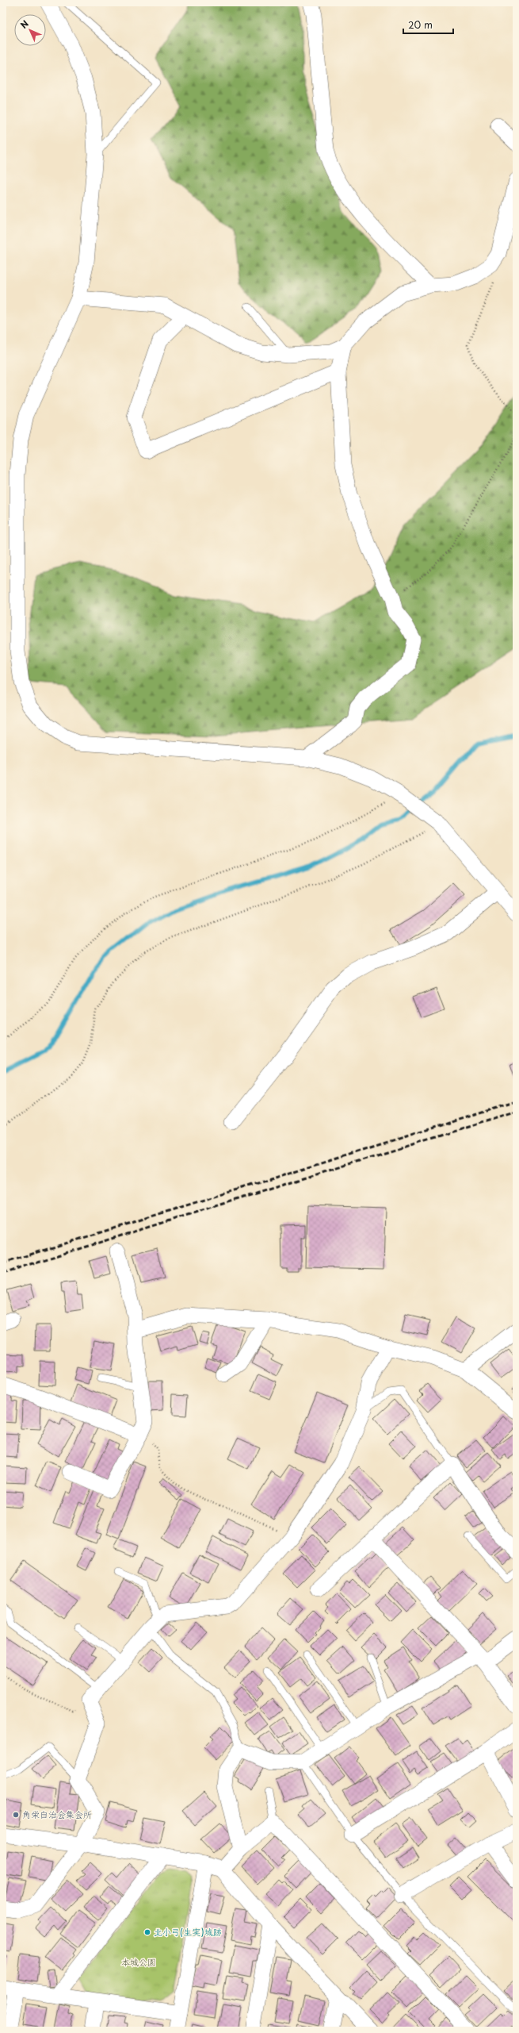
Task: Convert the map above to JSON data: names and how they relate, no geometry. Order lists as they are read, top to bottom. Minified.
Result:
{"parks":["本城公園"],"places":["角栄自治会集会所","北小弓(生実)城跡"],"scale_bar":"20 m","north":"top left"}
